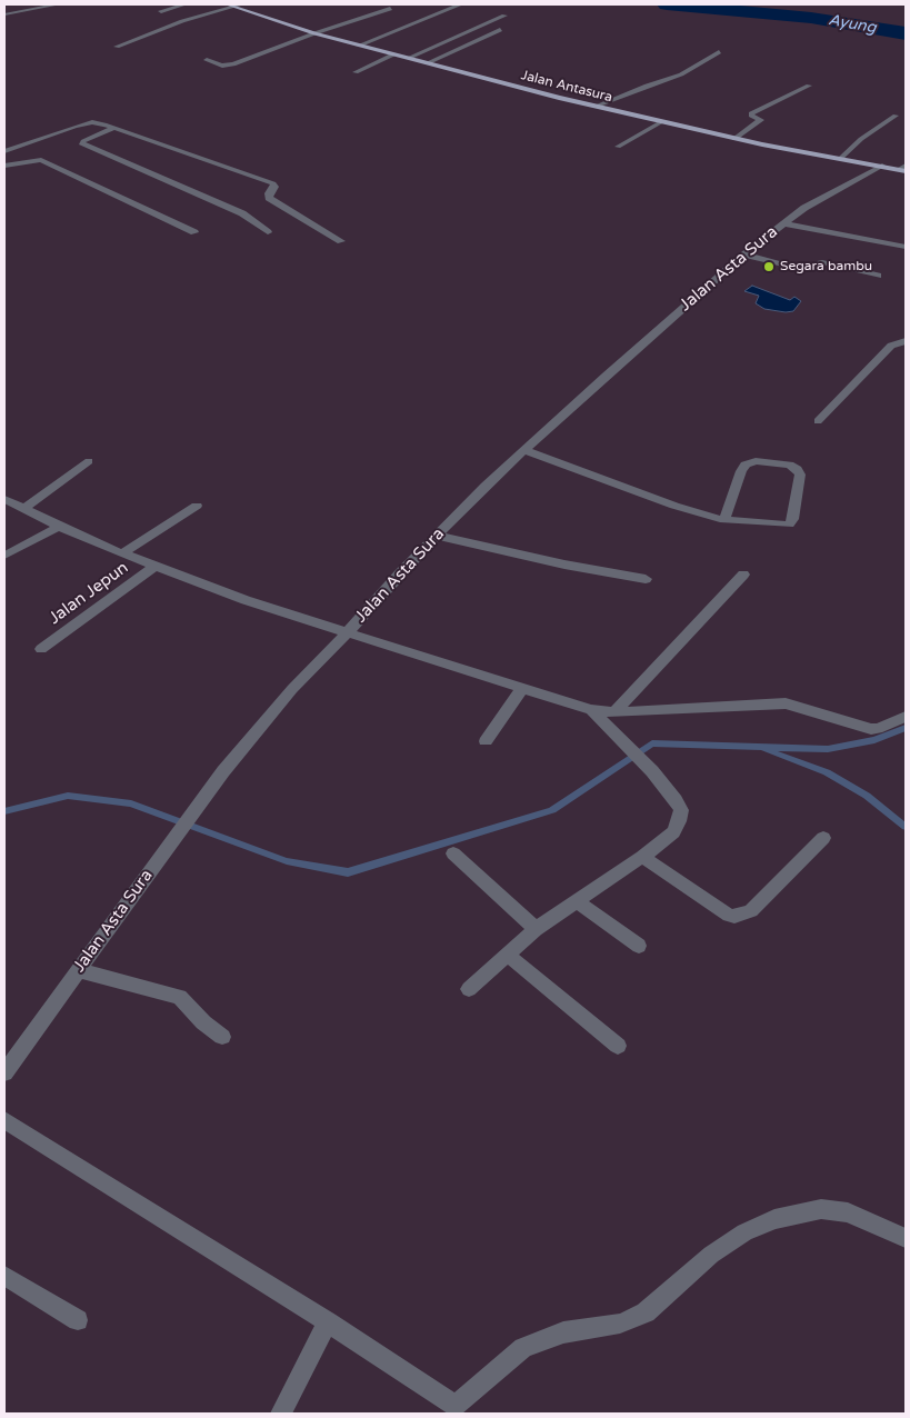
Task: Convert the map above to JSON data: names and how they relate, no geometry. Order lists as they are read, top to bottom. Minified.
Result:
{"streets":{"main road":["Jalan Antasura"],"street":["Jalan Asta Sura","Jalan Jepun"]},"crossings":[["Jalan Antasura","Jalan Asta Sura"]],"water":["Ayung"],"places":["Segara bambu"]}
